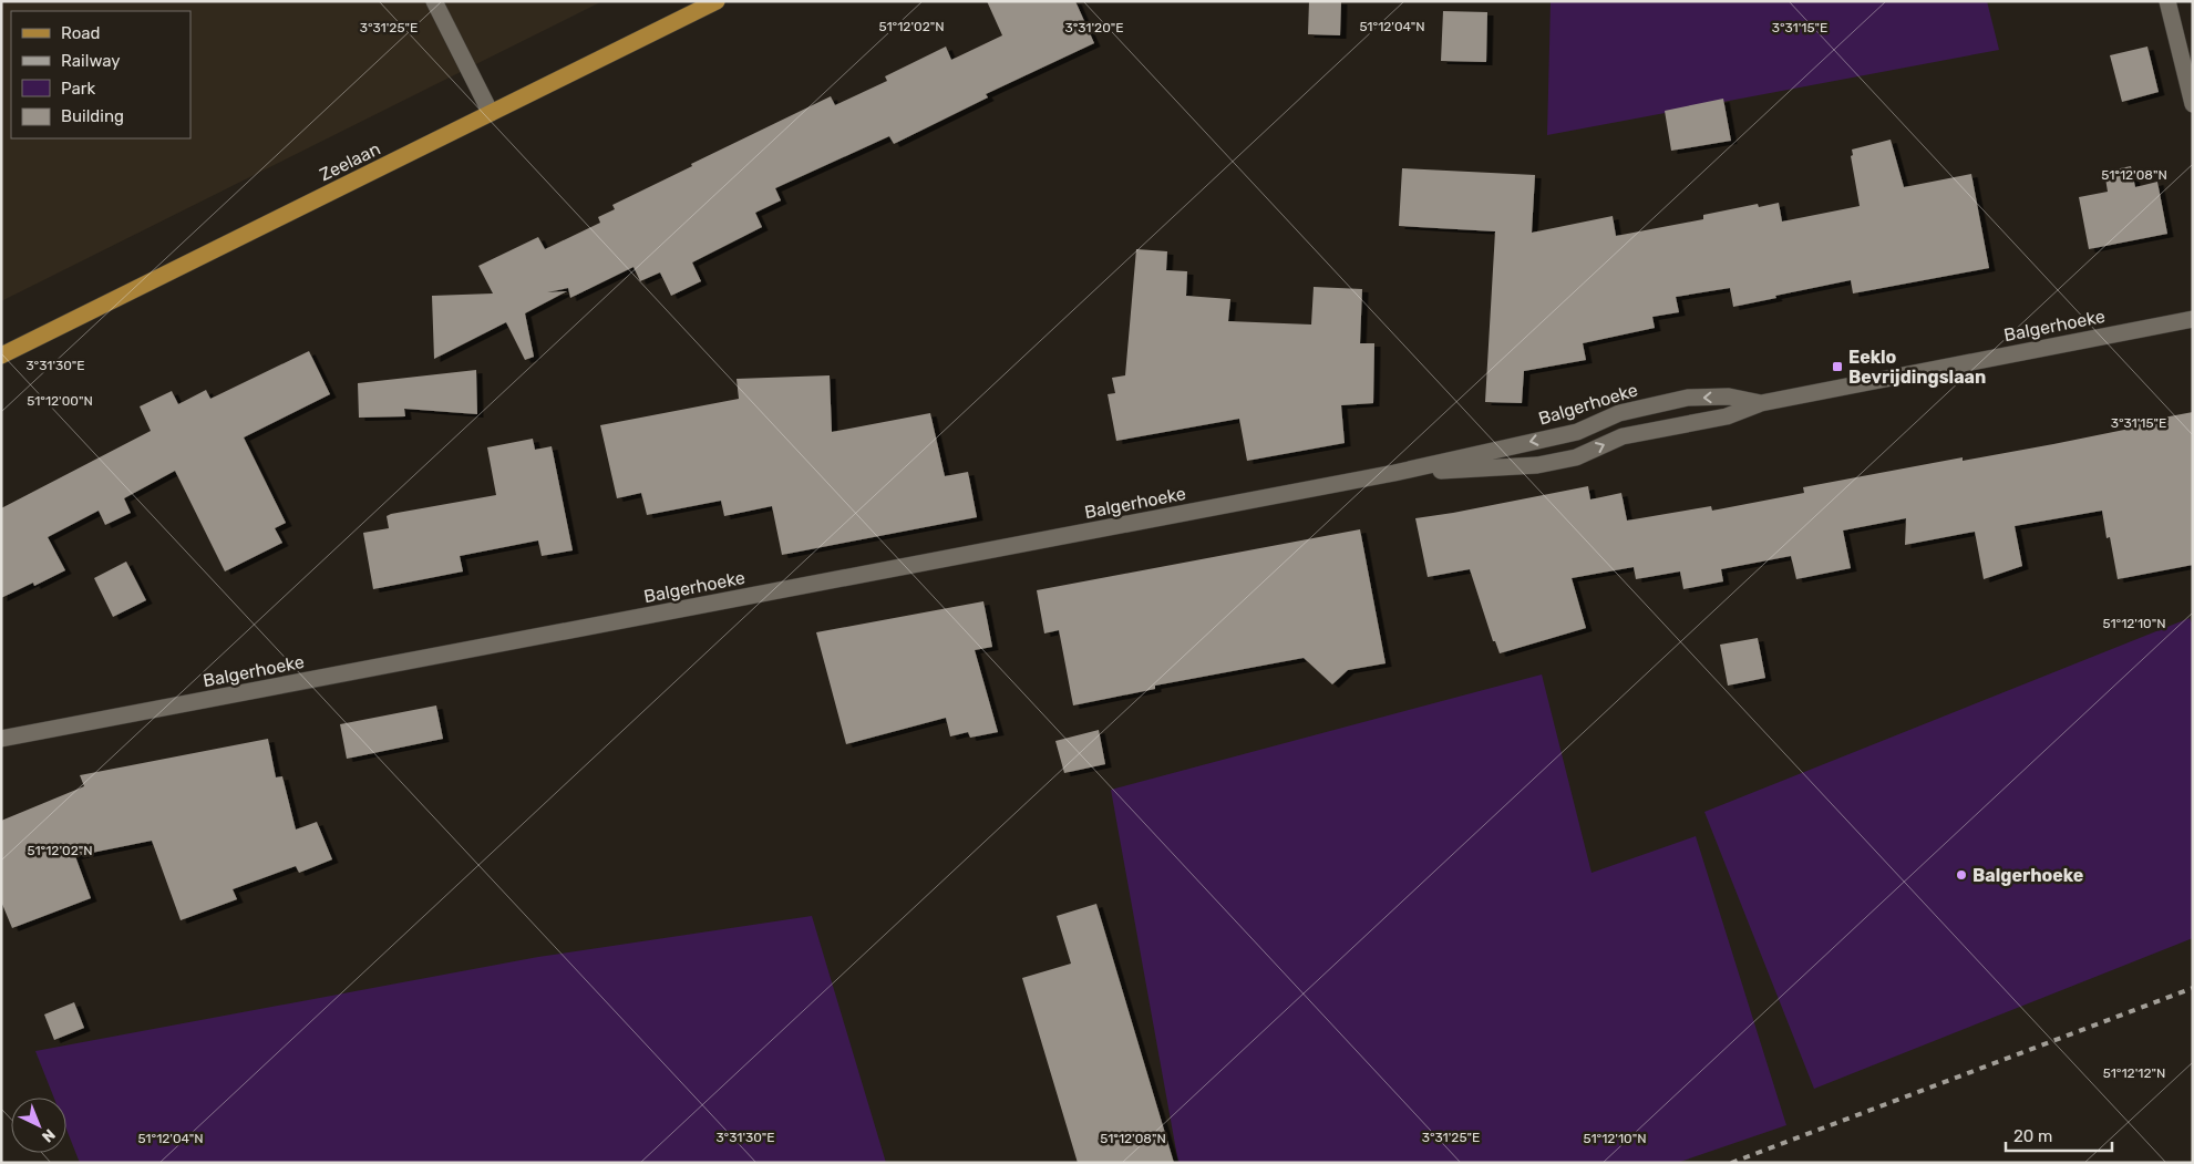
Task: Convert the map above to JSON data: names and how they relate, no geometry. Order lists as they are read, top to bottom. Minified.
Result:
{"streets":{"main road":["Zeelaan","Balgerhoeke"]},"places":{"transit":["Eeklo Bevrijdingslaan"],"other":["Balgerhoeke"]},"legend":["Road","Railway","Park","Building"],"scale_bar":"20 m","north":"bottom right","coordinates":["51°12'02\"N","51°12'04\"N","3°31'25\"E","3°31'20\"E","3°31'15\"E","51°12'08\"N","3°31'30\"E","51°12'00\"N","51°12'10\"N","51°12'12\"N"]}
